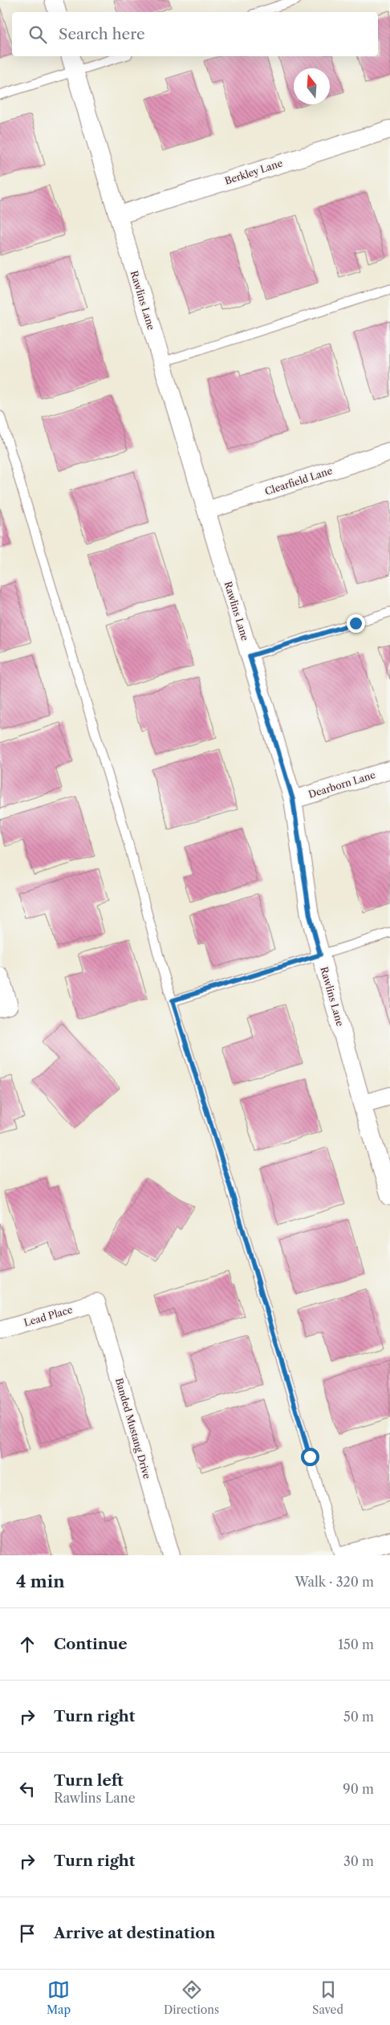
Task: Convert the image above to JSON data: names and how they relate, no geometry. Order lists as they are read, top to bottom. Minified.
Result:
{"streets":{"street":["Berkley Lane","Rawlins Lane","Clearfield Lane","Dearborn Lane","Lead Place","Banded Mustang Drive"]},"crossings":[["Berkley Lane","Rawlins Lane"],["Rawlins Lane","Clearfield Lane"],["Rawlins Lane","Dearborn Lane"],["Lead Place","Banded Mustang Drive"]],"north":"top","page":{"search":"Search here","heading":["4 min","Walk · 320 m"],"list":[["Continue","150 m"],["Turn right","50 m"],["Turn left","Rawlins Lane","90 m"],["Turn right","30 m"],"Arrive at destination"],"nav":["Map","Directions","Saved"]}}
